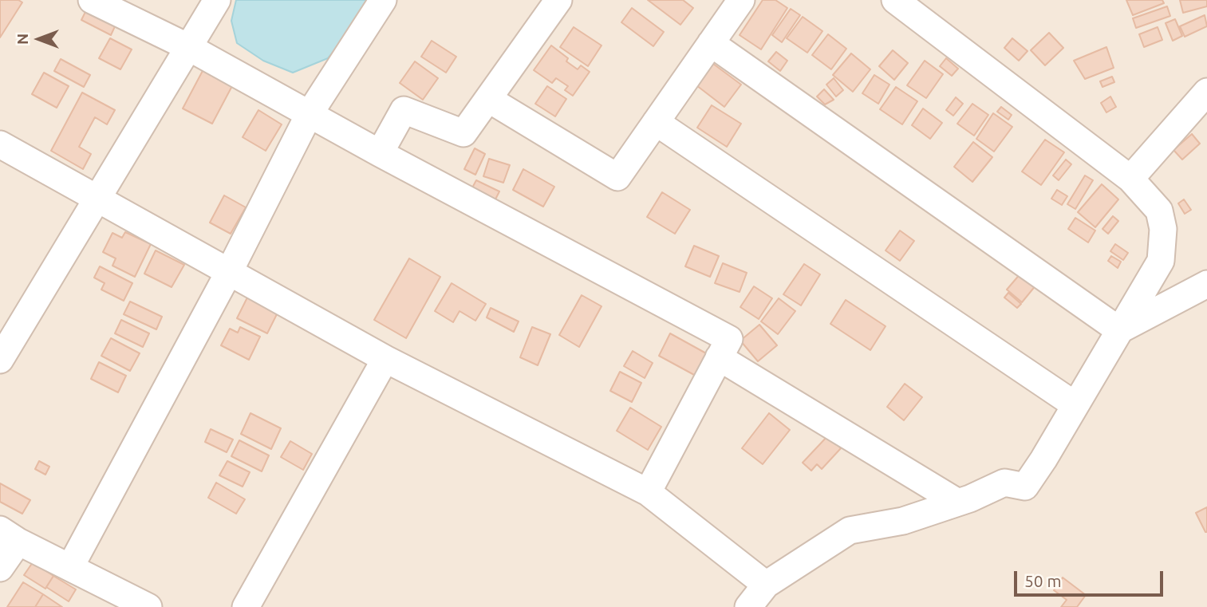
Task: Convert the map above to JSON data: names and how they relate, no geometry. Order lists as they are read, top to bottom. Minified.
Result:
{"scale_bar":"50 m","north":"left"}
